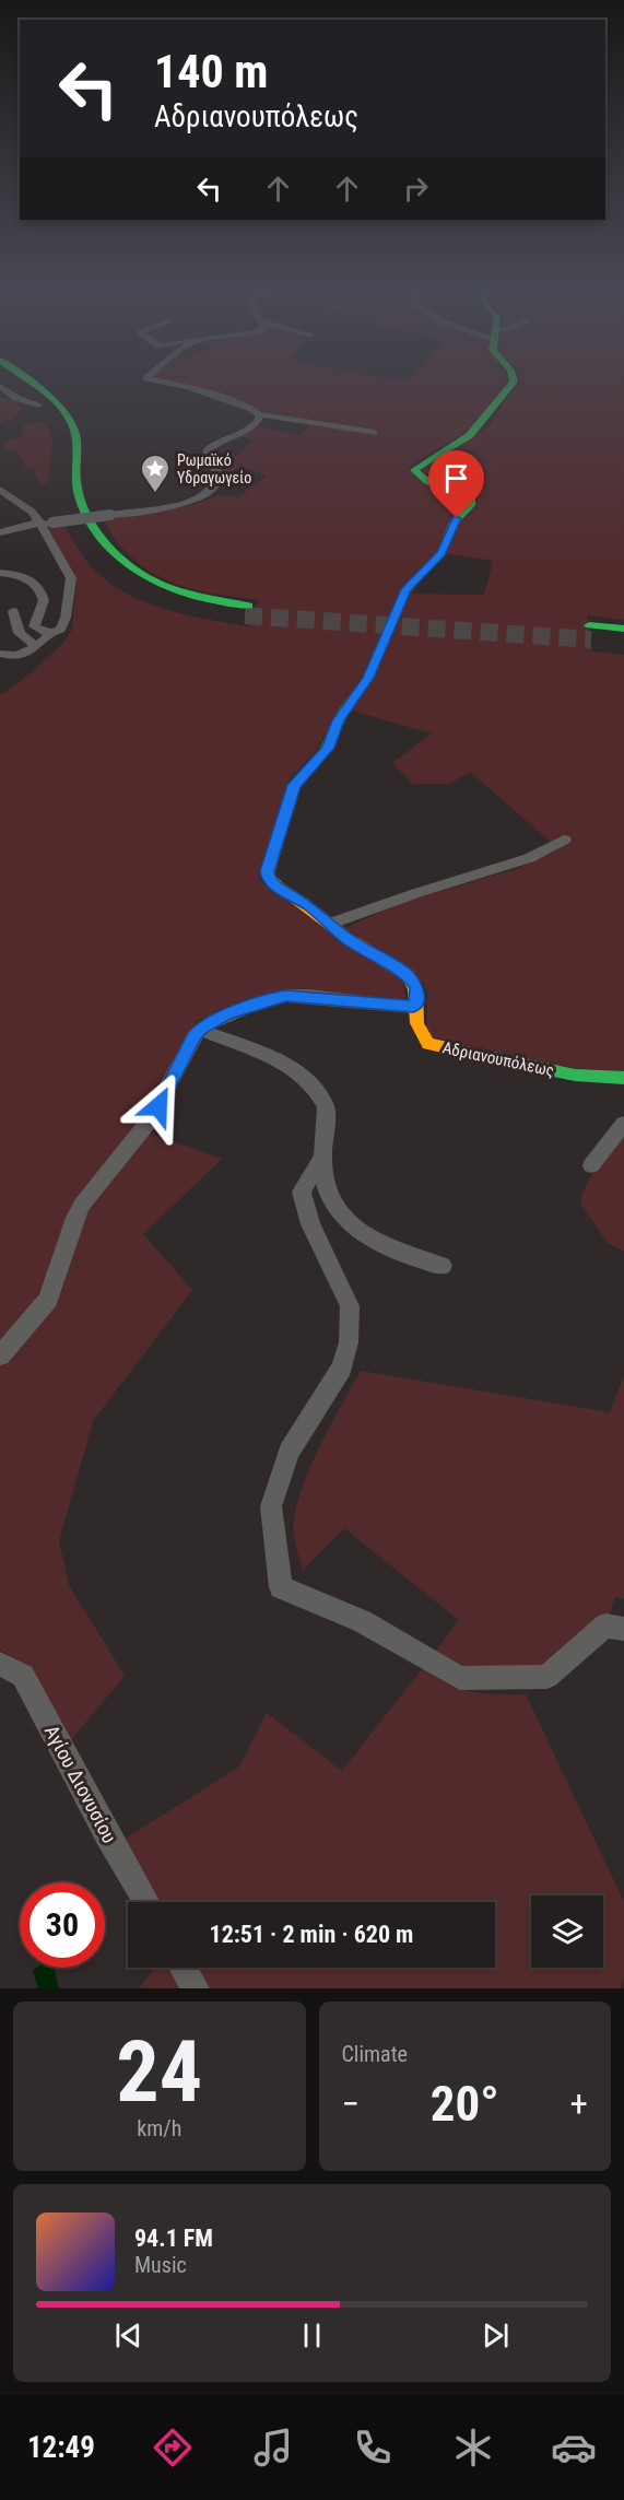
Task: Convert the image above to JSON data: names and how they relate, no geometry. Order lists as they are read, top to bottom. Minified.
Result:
{"streets":{"street":["Αδριανουπόλεως","Αγίου Διονυσίου"]},"places":{"place":["Ρωμαϊκό Υδραγωγείο"]},"page":{"turn":["140 m","Αδριανουπόλεως"],"limit":"30","trip":"12:51 · 2 min · 620 m","tile":[["24","km/h"],"Climate"],"heat":["−","20°","+"],"song":["94.1 FM","Music"],"tabs":"12:49"}}
